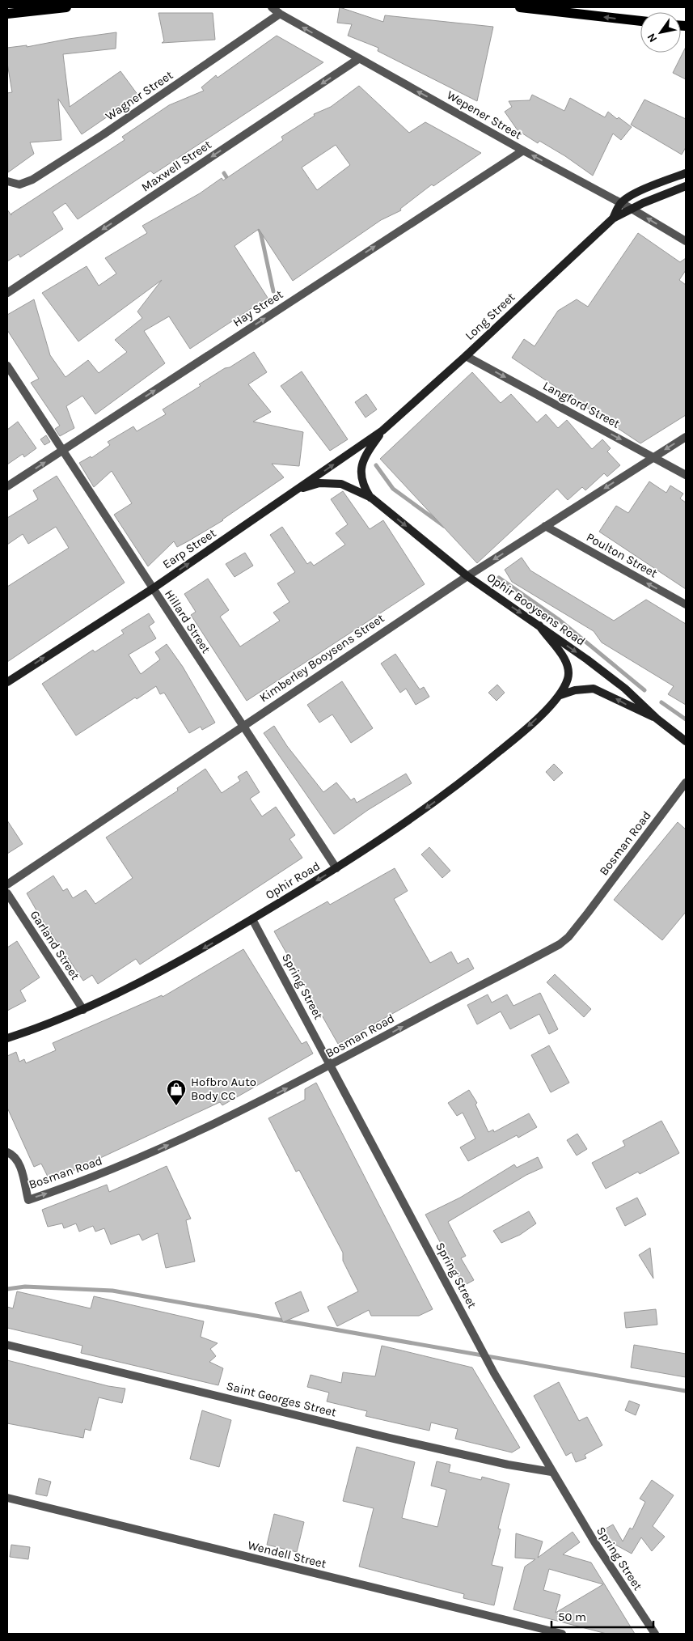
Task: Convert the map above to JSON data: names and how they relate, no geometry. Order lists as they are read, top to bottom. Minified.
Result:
{"streets":{"street":["Wagner Street","Wepener Street","Maxwell Street","Hay Street","Long Street","Langford Street","Earp Street","Poulton Street","Ophir Booysens Road","Hillard Street","Kimberley Booysens Street","Bosman Road","Ophir Road","Garland Street","Spring Street","Saint Georges Street","Wendell Street"]},"crossings":[["Wagner Street","Wepener Street"],["Wepener Street","Maxwell Street"],["Wepener Street","Hay Street"],["Wepener Street","Long Street"],["Hay Street","Hillard Street"],["Long Street","Langford Street"],["Long Street","Earp Street"],["Langford Street","Kimberley Booysens Street"],["Earp Street","Hillard Street"],["Poulton Street","Kimberley Booysens Street"],["Ophir Booysens Road","Kimberley Booysens Street"],["Hillard Street","Kimberley Booysens Street"],["Hillard Street","Ophir Road"],["Bosman Road","Spring Street"],["Ophir Road","Garland Street"],["Ophir Road","Spring Street"],["Spring Street","Saint Georges Street"]],"one_way":["Wepener Street","Maxwell Street","Hay Street","Langford Street","Earp Street","Poulton Street","Ophir Booysens Road","Bosman Road","Ophir Road"],"places":{"shop":["Hofbro Auto Body CC"]},"scale_bar":"50 m","north":"bottom left"}
